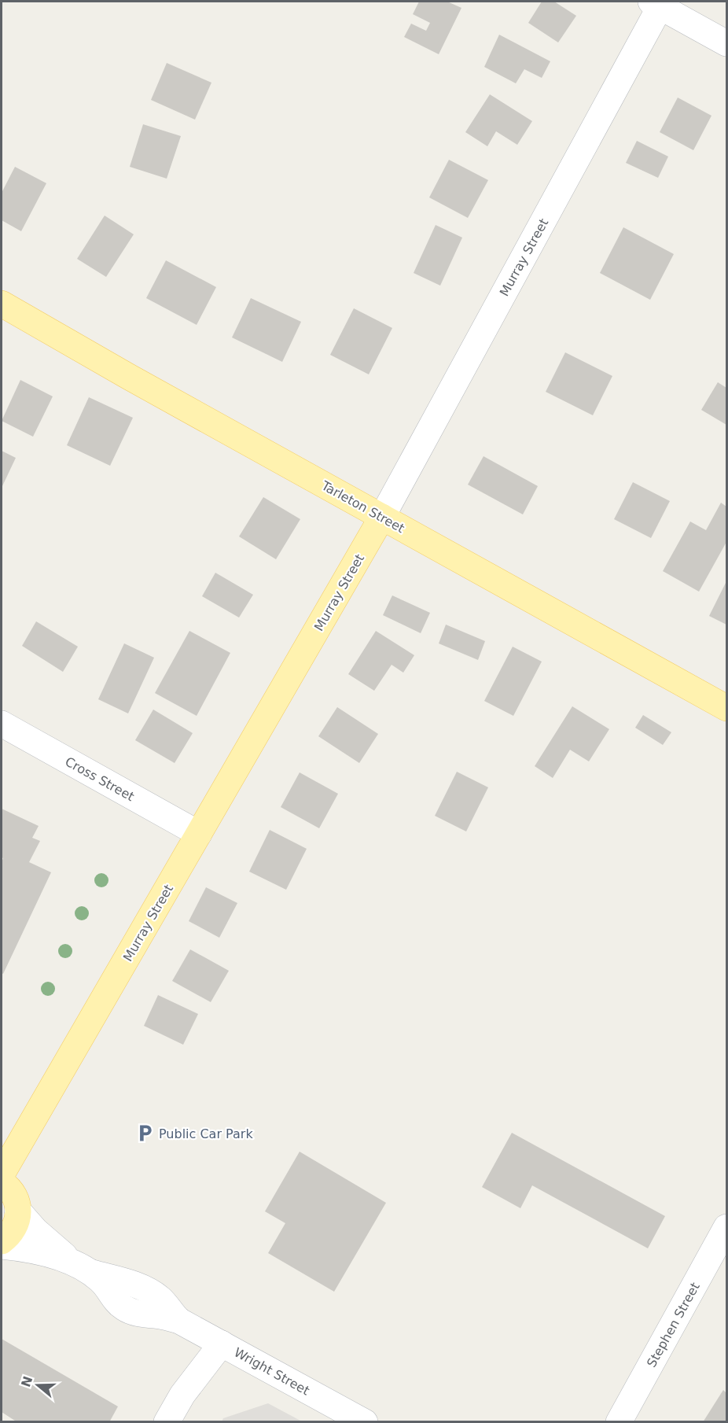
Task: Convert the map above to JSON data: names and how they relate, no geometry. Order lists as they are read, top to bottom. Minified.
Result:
{"streets":{"main road":["Murray Street","Tarleton Street"],"street":["Cross Street","Stephen Street","Wright Street"]},"crossings":[["Murray Street","Tarleton Street"],["Murray Street","Cross Street"]],"places":{"parking":["Public Car Park"]},"north":"left"}
